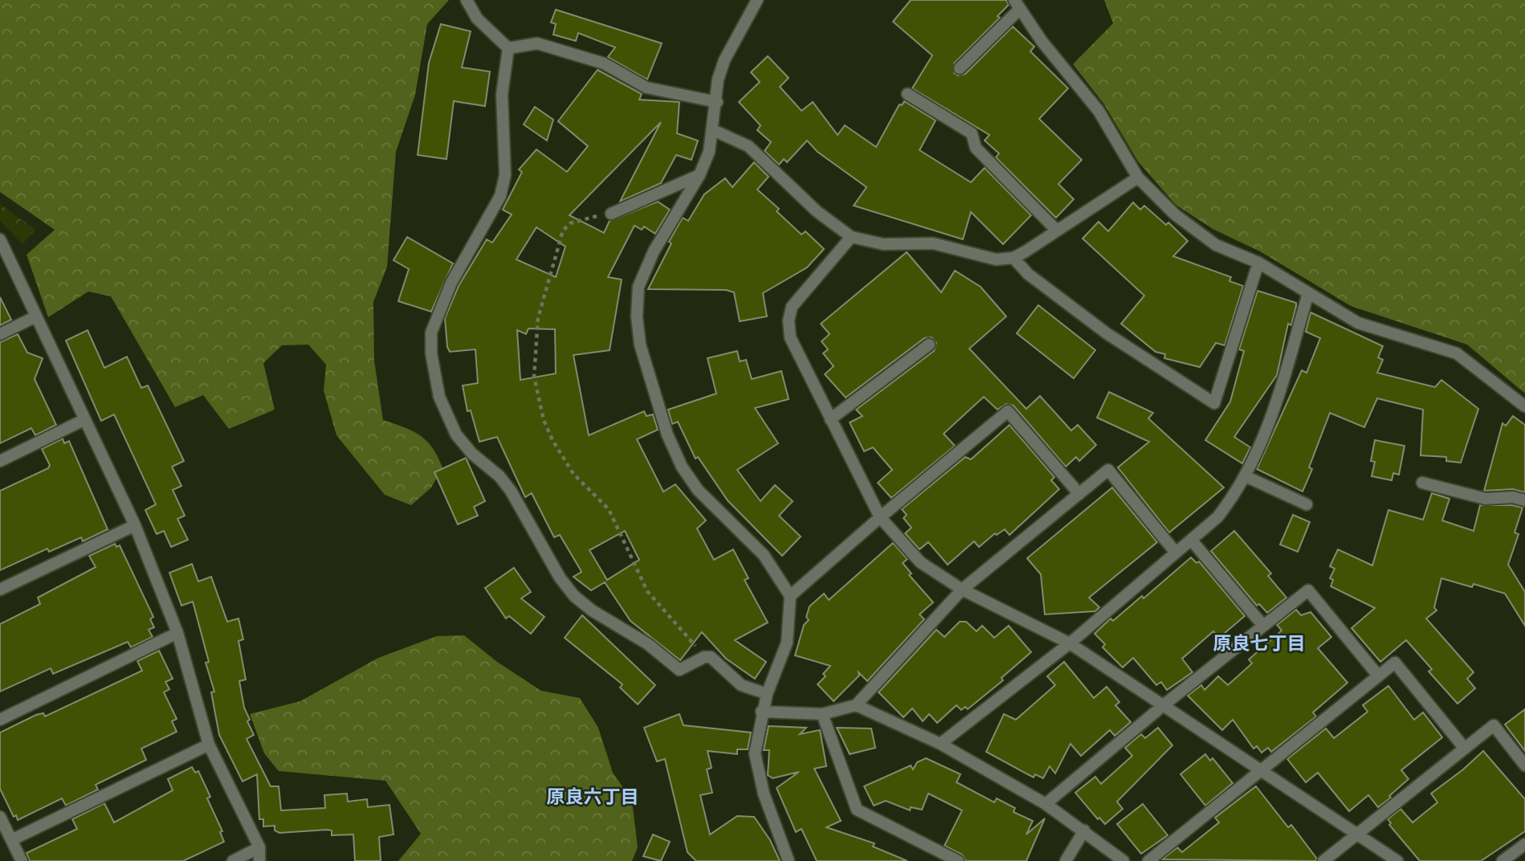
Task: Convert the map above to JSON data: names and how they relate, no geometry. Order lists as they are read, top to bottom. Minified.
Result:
{"districts":["原良七丁目","原良六丁目"]}
